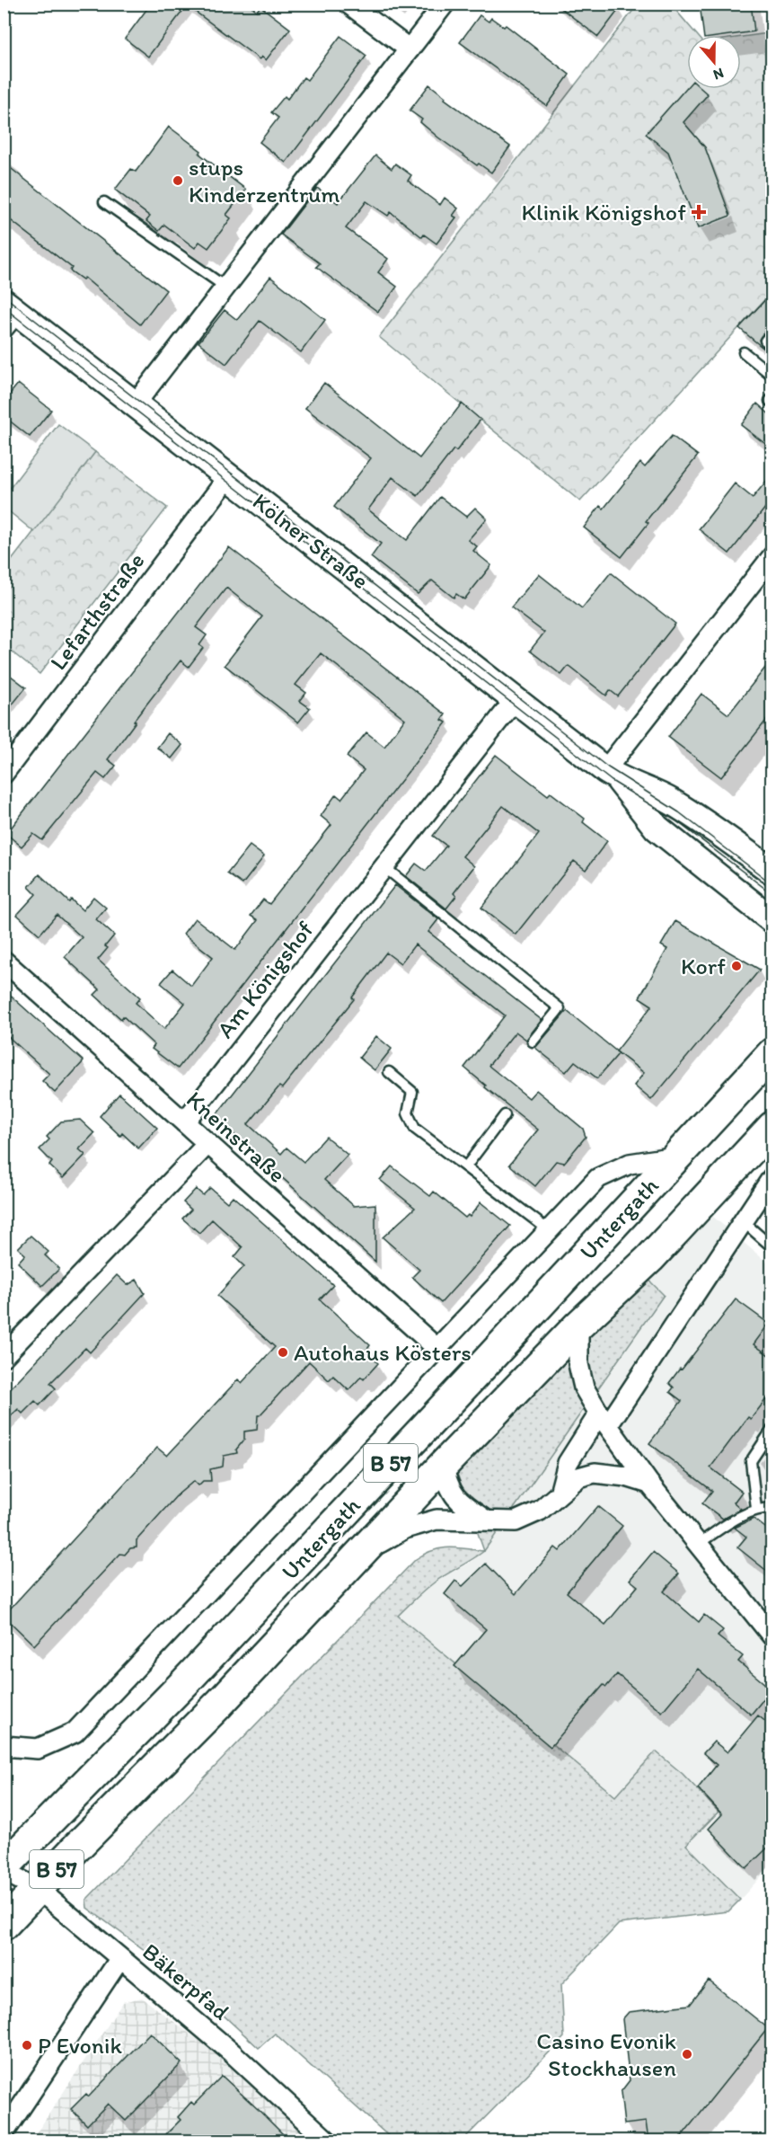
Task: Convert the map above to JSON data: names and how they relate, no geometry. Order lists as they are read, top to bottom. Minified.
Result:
{"streets":{"main road":["Kölner Straße","Untergath","B 57"],"street":["Lefarthstraße","Am Königshof","Kneinstraße","Bäkerpfad"]},"crossings":[["Kölner Straße","Lefarthstraße"],["Kölner Straße","Am Königshof"],["Am Königshof","Kneinstraße"],["Kneinstraße","Untergath"],["Untergath","B 57"],["Untergath","Bäkerpfad"]],"places":{"other":["stups Kinderzentrum","Korf","Autohaus Kösters","P Evonik","Casino Evonik Stockhausen"],"health":["Klinik Königshof"]},"north":"bottom"}
